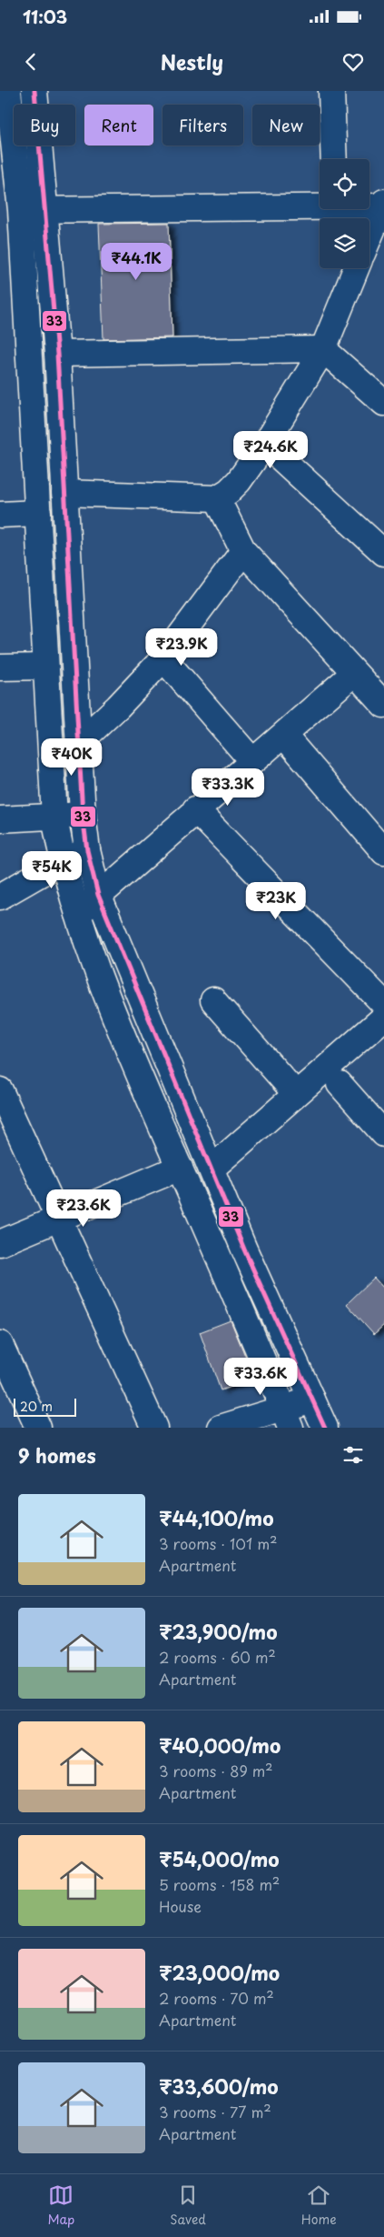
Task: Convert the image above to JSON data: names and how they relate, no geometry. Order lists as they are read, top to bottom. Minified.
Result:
{"lines":["transit line 33"],"scale_bar":"20 m","page":{"status":"11:03","header":"Nestly","chip":["Buy","Rent","Filters","New"],"price":["₹44.1K","₹24.6K","₹23.9K","₹40K","₹33.3K","₹54K","₹23K","₹23.6K","₹33.6K"],"scale":"20 m","heading":"9 homes","list":[{"name":"₹44,100/mo","note":"3 rooms · 101 m² · Apartment"},{"name":"₹23,900/mo","note":"2 rooms · 60 m² · Apartment"},{"name":"₹40,000/mo","note":"3 rooms · 89 m² · Apartment"},{"name":"₹54,000/mo","note":"5 rooms · 158 m² · House"},{"name":"₹23,000/mo","note":"2 rooms · 70 m² · Apartment"},{"name":"₹33,600/mo","note":"3 rooms · 77 m² · Apartment"}],"tabs":["Map","Saved","Home"]}}
